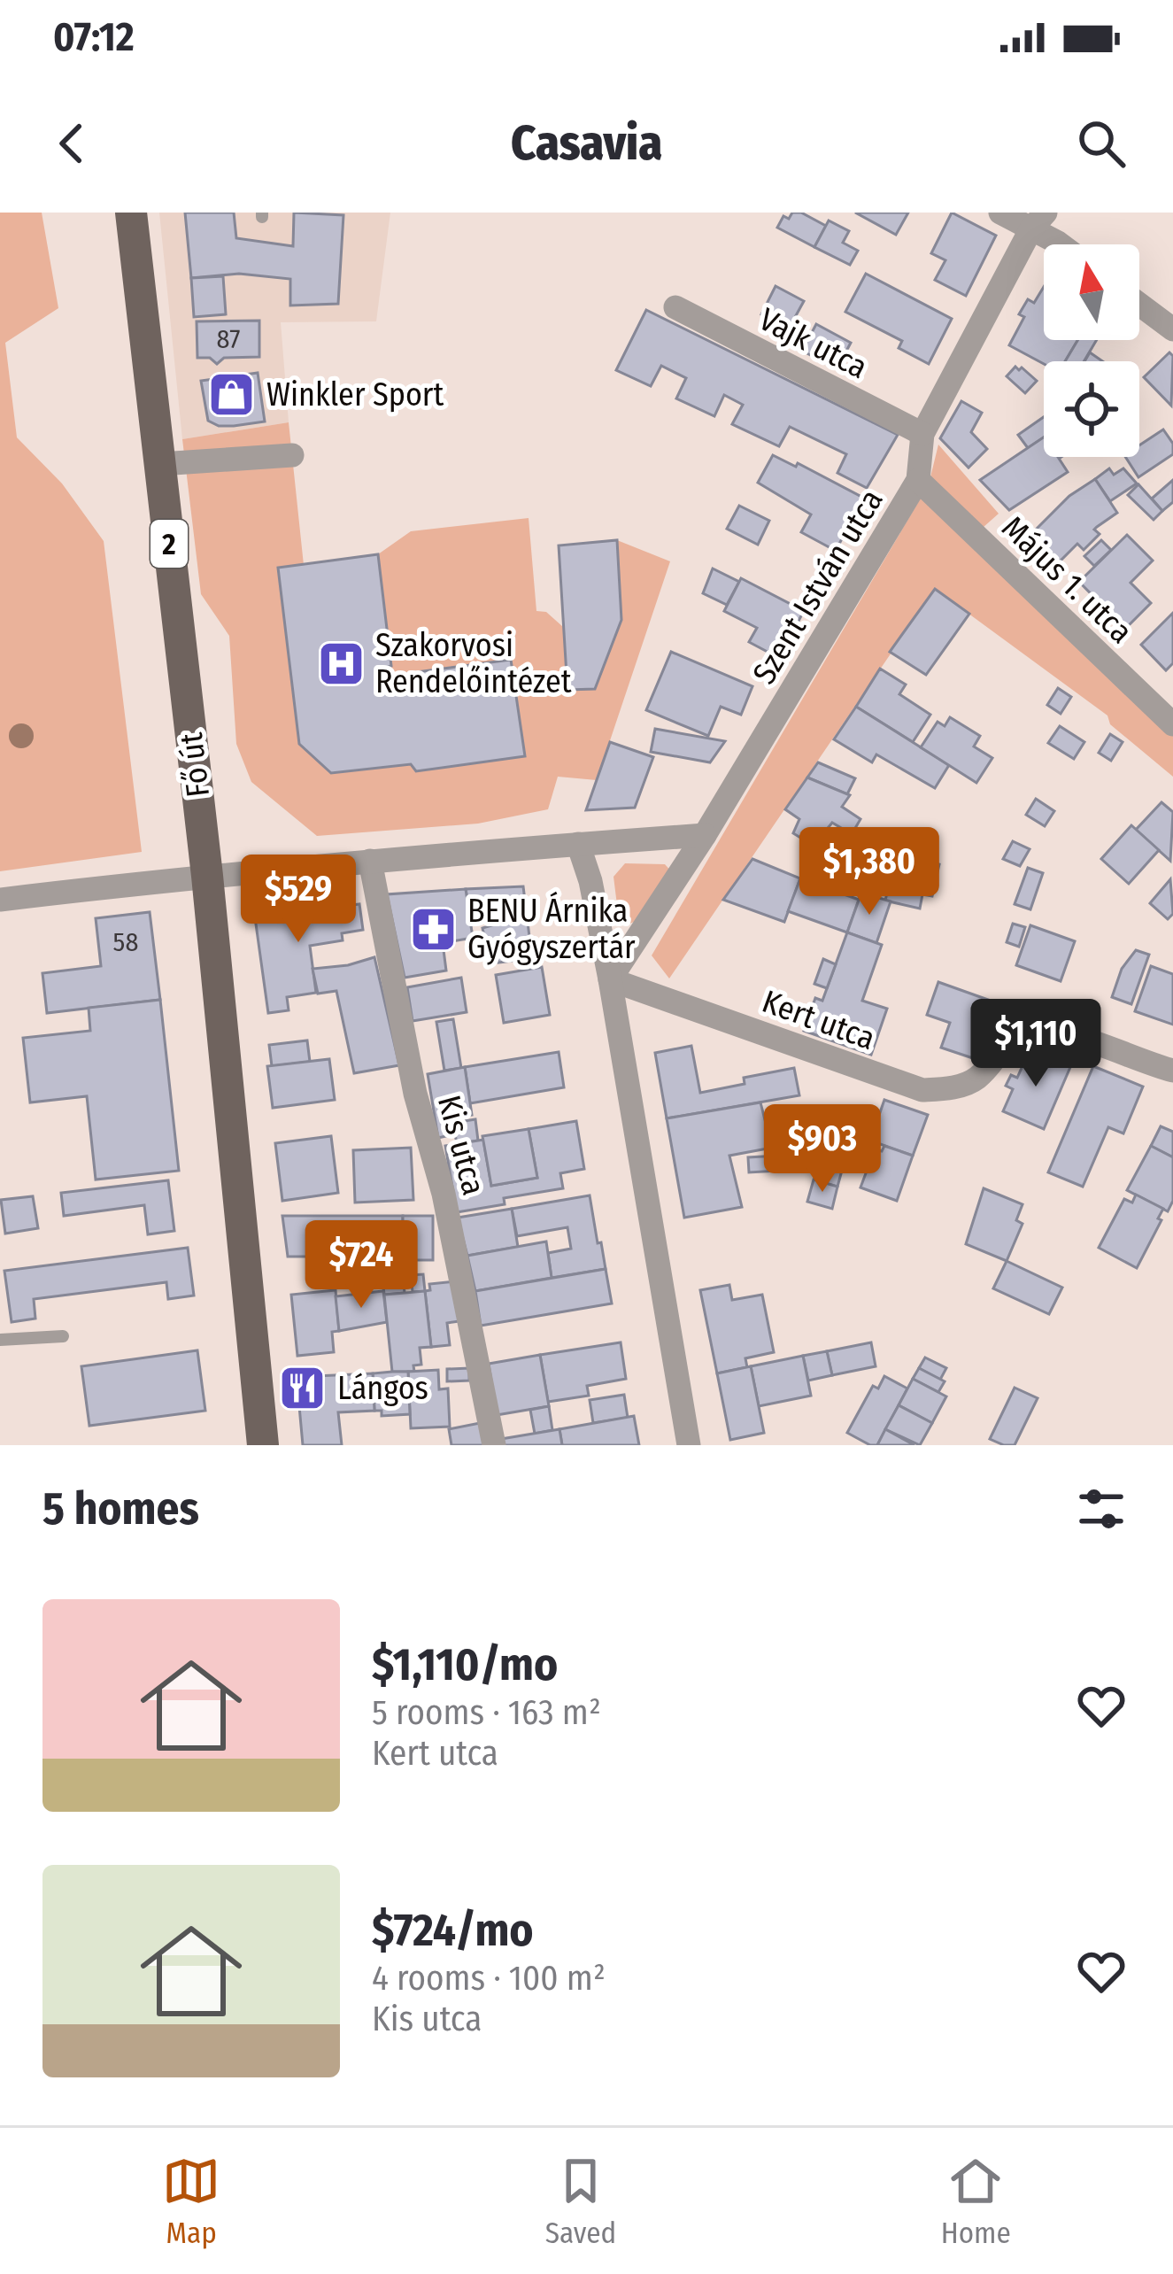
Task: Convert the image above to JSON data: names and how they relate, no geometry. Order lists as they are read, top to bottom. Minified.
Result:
{"streets":{"main road":["2","Fő út"],"street":["Vajk utca","Május 1. utca","Szent István utca","Kert utca","Kis utca"]},"crossings":[["Vajk utca","Szent István utca"],["Május 1. utca","Szent István utca"],["Szent István utca","Kert utca"]],"places":{"shop":["Winkler Sport"],"hospital":["Szakorvosi Rendelőintézet"],"pharmacy":["BENU Árnika Gyógyszertár"],"restaurant":["Lángos"]},"house_numbers":["87","58"],"north":"top","page":{"status":"07:12","header":"Casavia","price":["$1,380","$529","$1,110","$903","$724"],"heading":"5 homes","list":[{"name":"$1,110/mo","note":"5 rooms · 163 m² · Kert utca"},{"name":"$724/mo","note":"4 rooms · 100 m² · Kis utca"}],"tabs":["Map","Saved","Home"]}}
